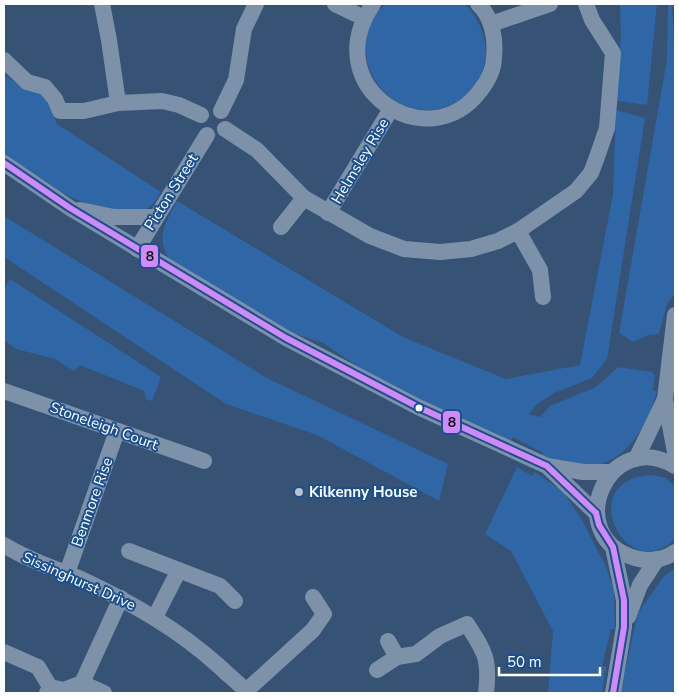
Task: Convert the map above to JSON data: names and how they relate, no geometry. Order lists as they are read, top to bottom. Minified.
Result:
{"streets":{"street":["Helmsley Rise","Picton Street","Stoneleigh Court","Benmore Rise","Sissinghurst Drive"]},"crossings":[["Stoneleigh Court","Benmore Rise"],["Benmore Rise","Sissinghurst Drive"]],"places":["Kilkenny House"],"lines":["transit line 8"],"scale_bar":"50 m"}
